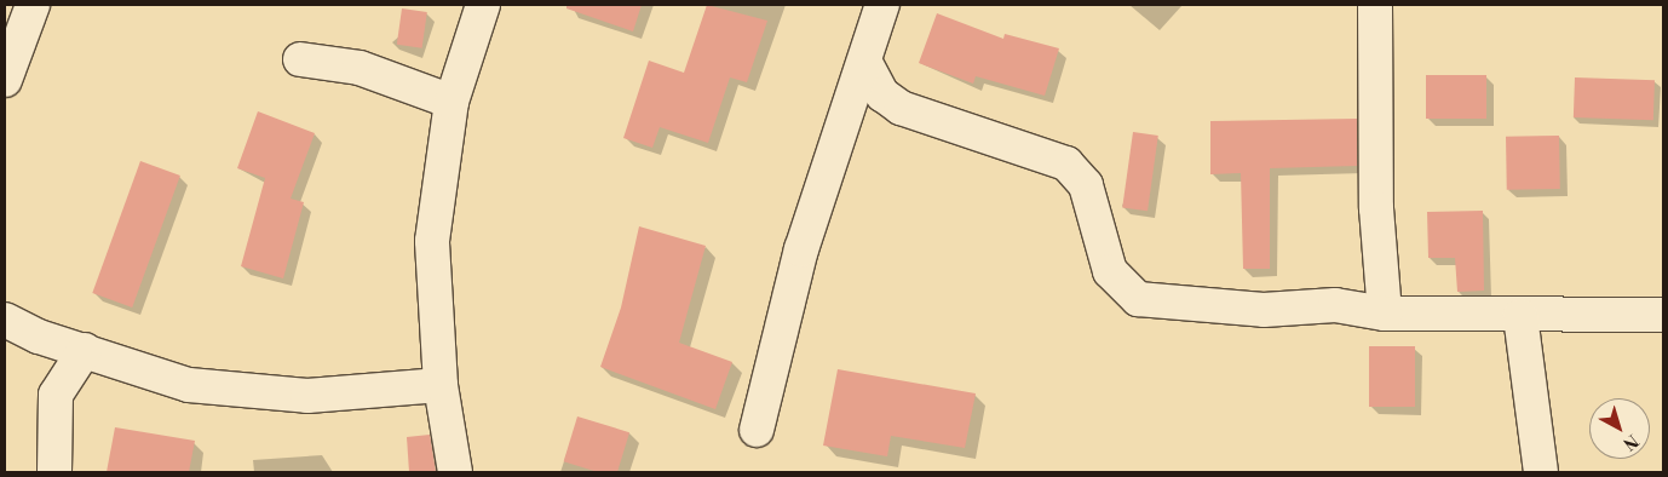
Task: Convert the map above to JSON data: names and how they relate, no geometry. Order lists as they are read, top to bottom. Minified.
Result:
{"north":"bottom right"}
